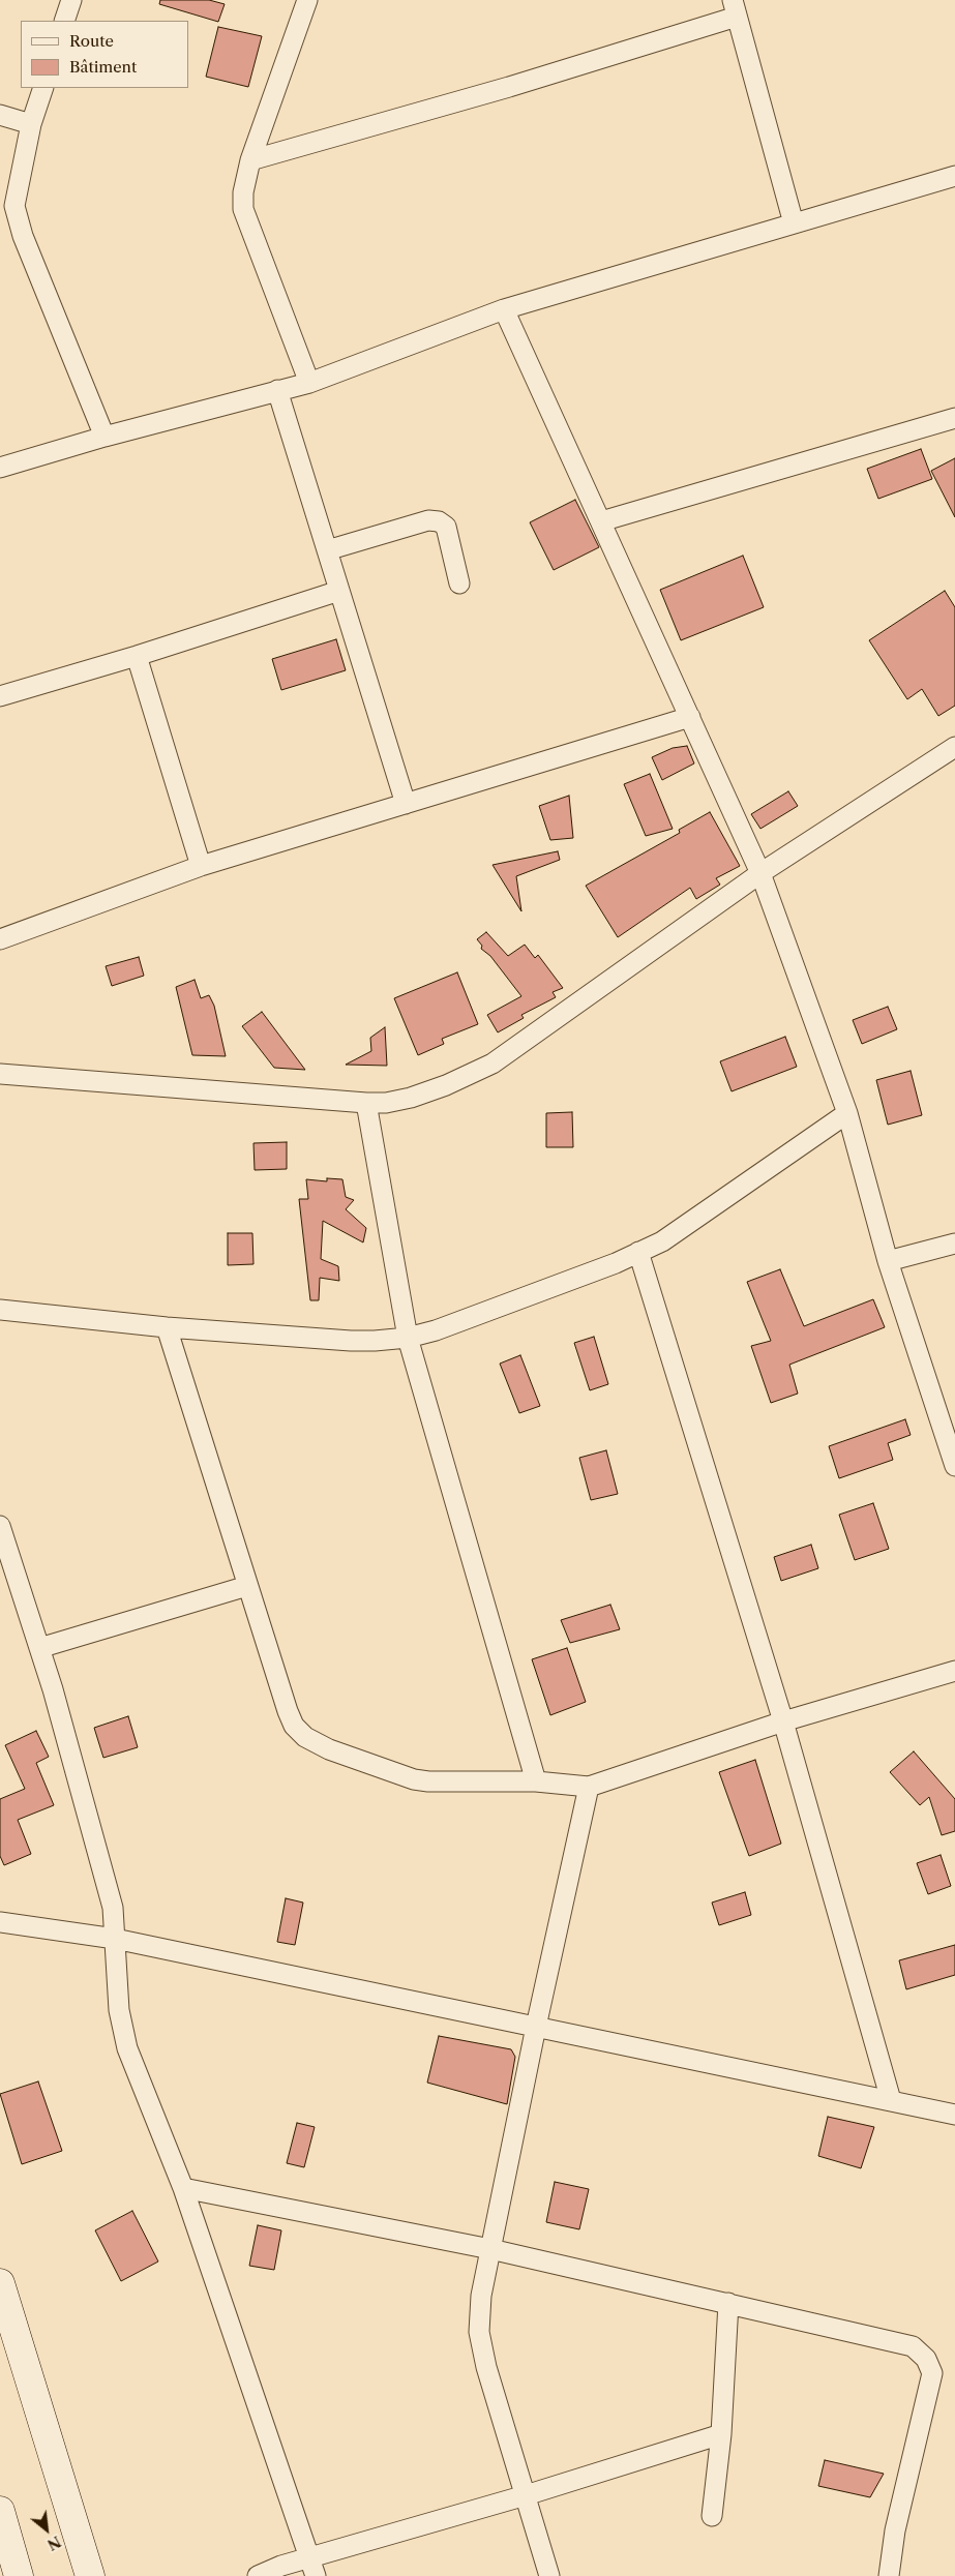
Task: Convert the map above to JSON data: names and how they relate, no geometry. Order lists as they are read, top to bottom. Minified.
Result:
{"legend":["Route","Bâtiment"],"north":"bottom right"}
